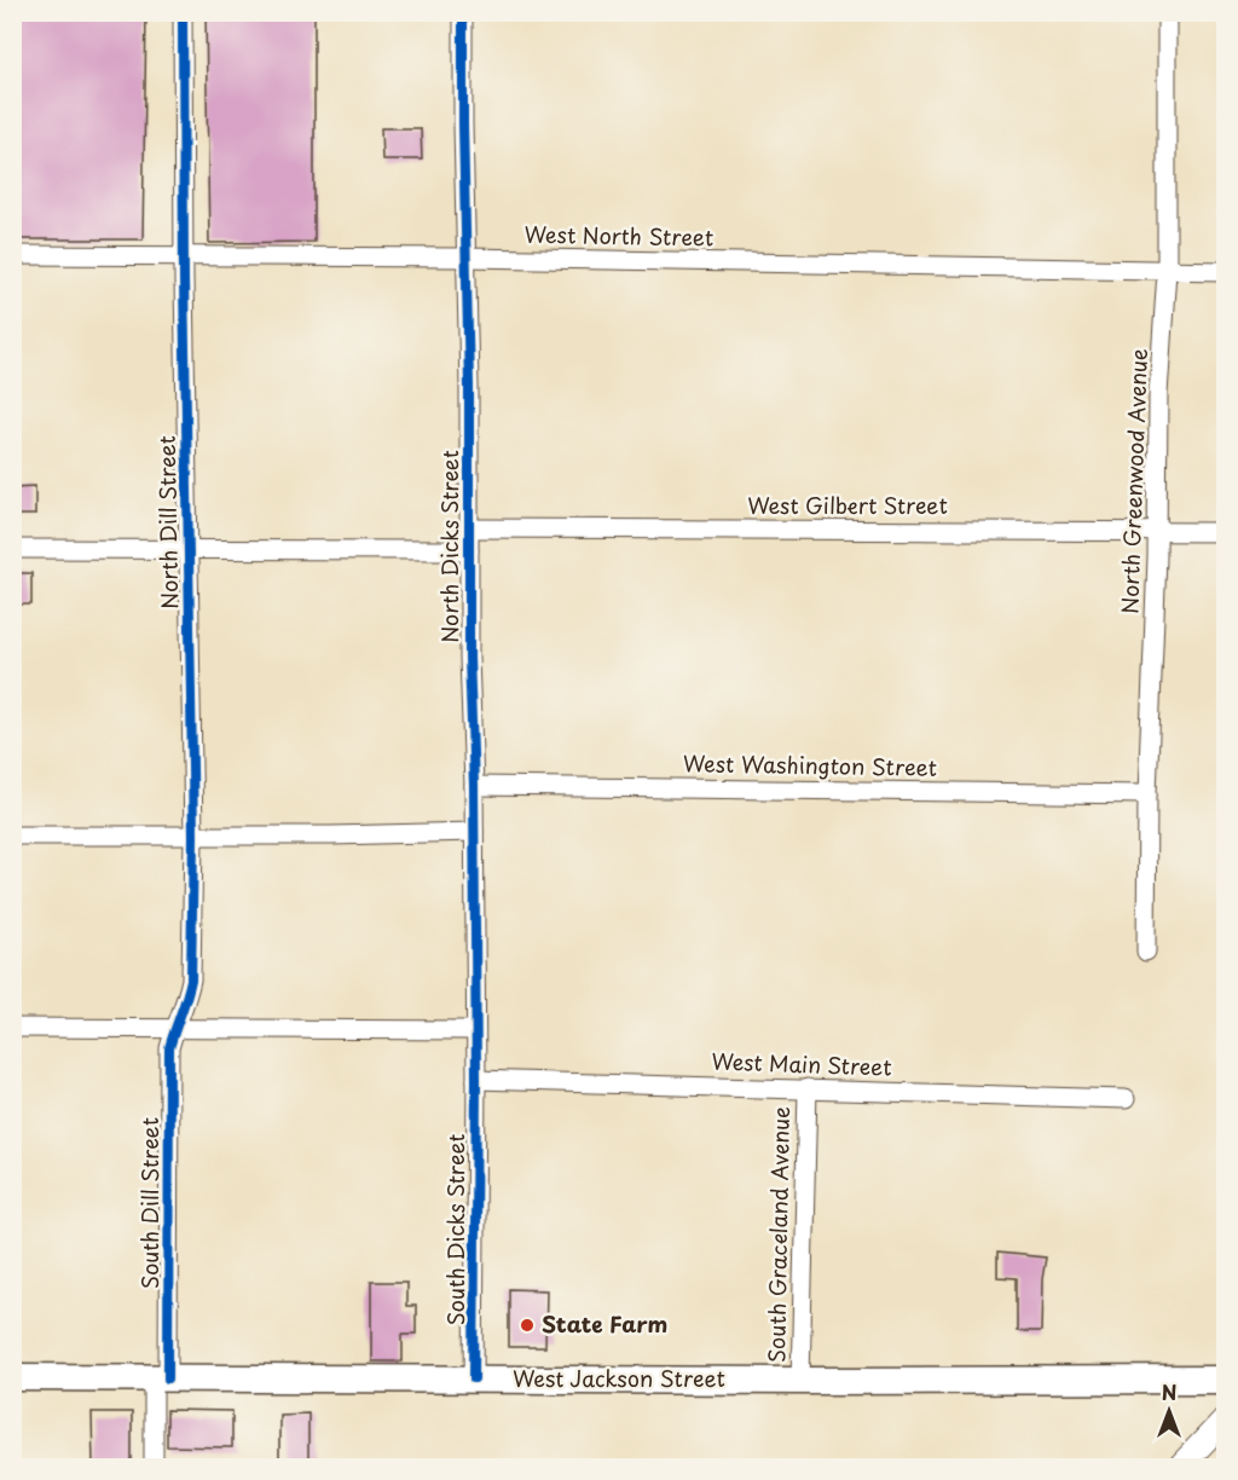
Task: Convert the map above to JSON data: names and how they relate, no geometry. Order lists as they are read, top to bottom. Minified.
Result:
{"streets":{"main road":["West Jackson Street"],"street":["West North Street","North Greenwood Avenue","West Gilbert Street","North Dill Street","North Dicks Street","West Washington Street","West Main Street","South Dill Street","South Dicks Street","South Graceland Avenue"]},"crossings":[["West North Street","North Greenwood Avenue"],["West North Street","North Dill Street"],["West North Street","North Dicks Street"],["North Greenwood Avenue","West Gilbert Street"],["North Greenwood Avenue","West Washington Street"],["West Gilbert Street","North Dicks Street"],["North Dill Street","South Dill Street"],["North Dicks Street","West Washington Street"],["North Dicks Street","West Main Street"],["North Dicks Street","South Dicks Street"],["West Main Street","South Dicks Street"],["West Main Street","South Graceland Avenue"],["South Dill Street","West Jackson Street"],["South Dicks Street","West Jackson Street"],["South Graceland Avenue","West Jackson Street"]],"places":["State Farm"],"north":"top"}
